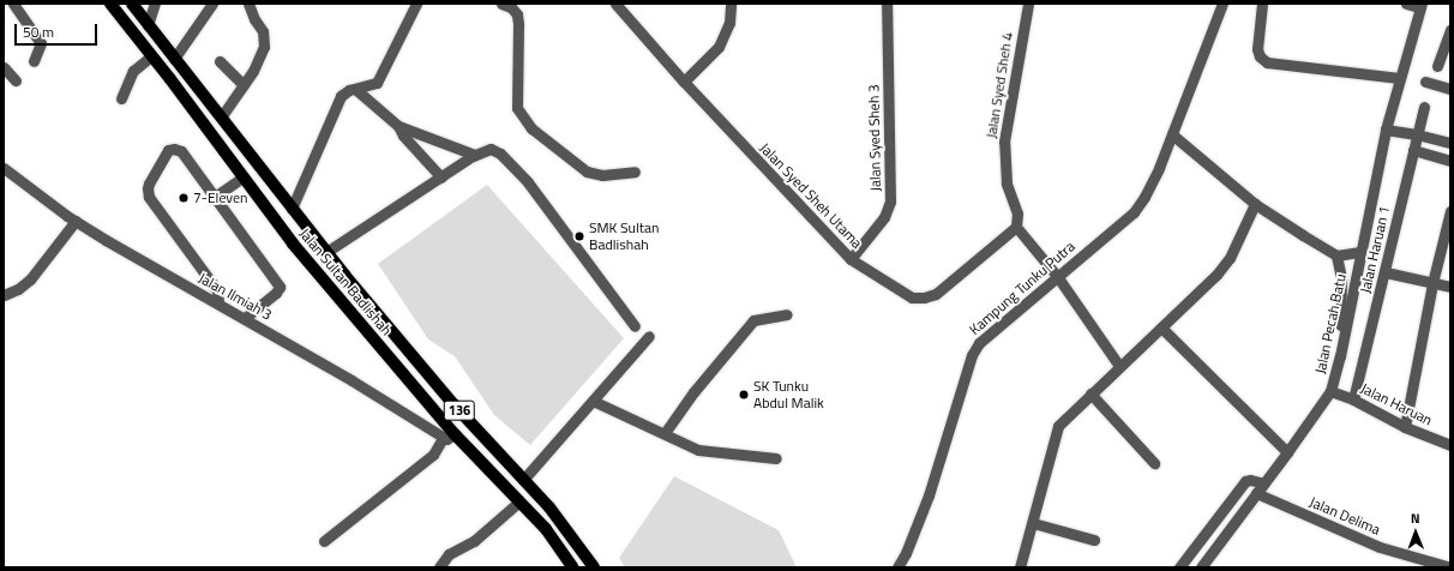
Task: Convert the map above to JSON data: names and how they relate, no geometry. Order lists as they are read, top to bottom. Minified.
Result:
{"streets":{"main road":["Jalan Sultan Badlishah","136"],"street":["Jalan Syed Sheh 4","Jalan Syed Sheh 3","Jalan Syed Sheh Utama","Jalan Haruan 1","Kampung Tunku Putra","Jalan Ilmiah 3","Jalan Pecah Batu","Jalan Haruan","Jalan Delima"]},"crossings":[["Jalan Syed Sheh 4","Jalan Syed Sheh Utama"],["Jalan Syed Sheh 3","Jalan Syed Sheh Utama"],["Jalan Haruan 1","Jalan Haruan"],["Jalan Pecah Batu","Jalan Haruan"],["Jalan Pecah Batu","Jalan Delima"]],"places":["7-Eleven","SMK Sultan Badlishah","SK Tunku Abdul Malik"],"scale_bar":"50 m","north":"top"}
